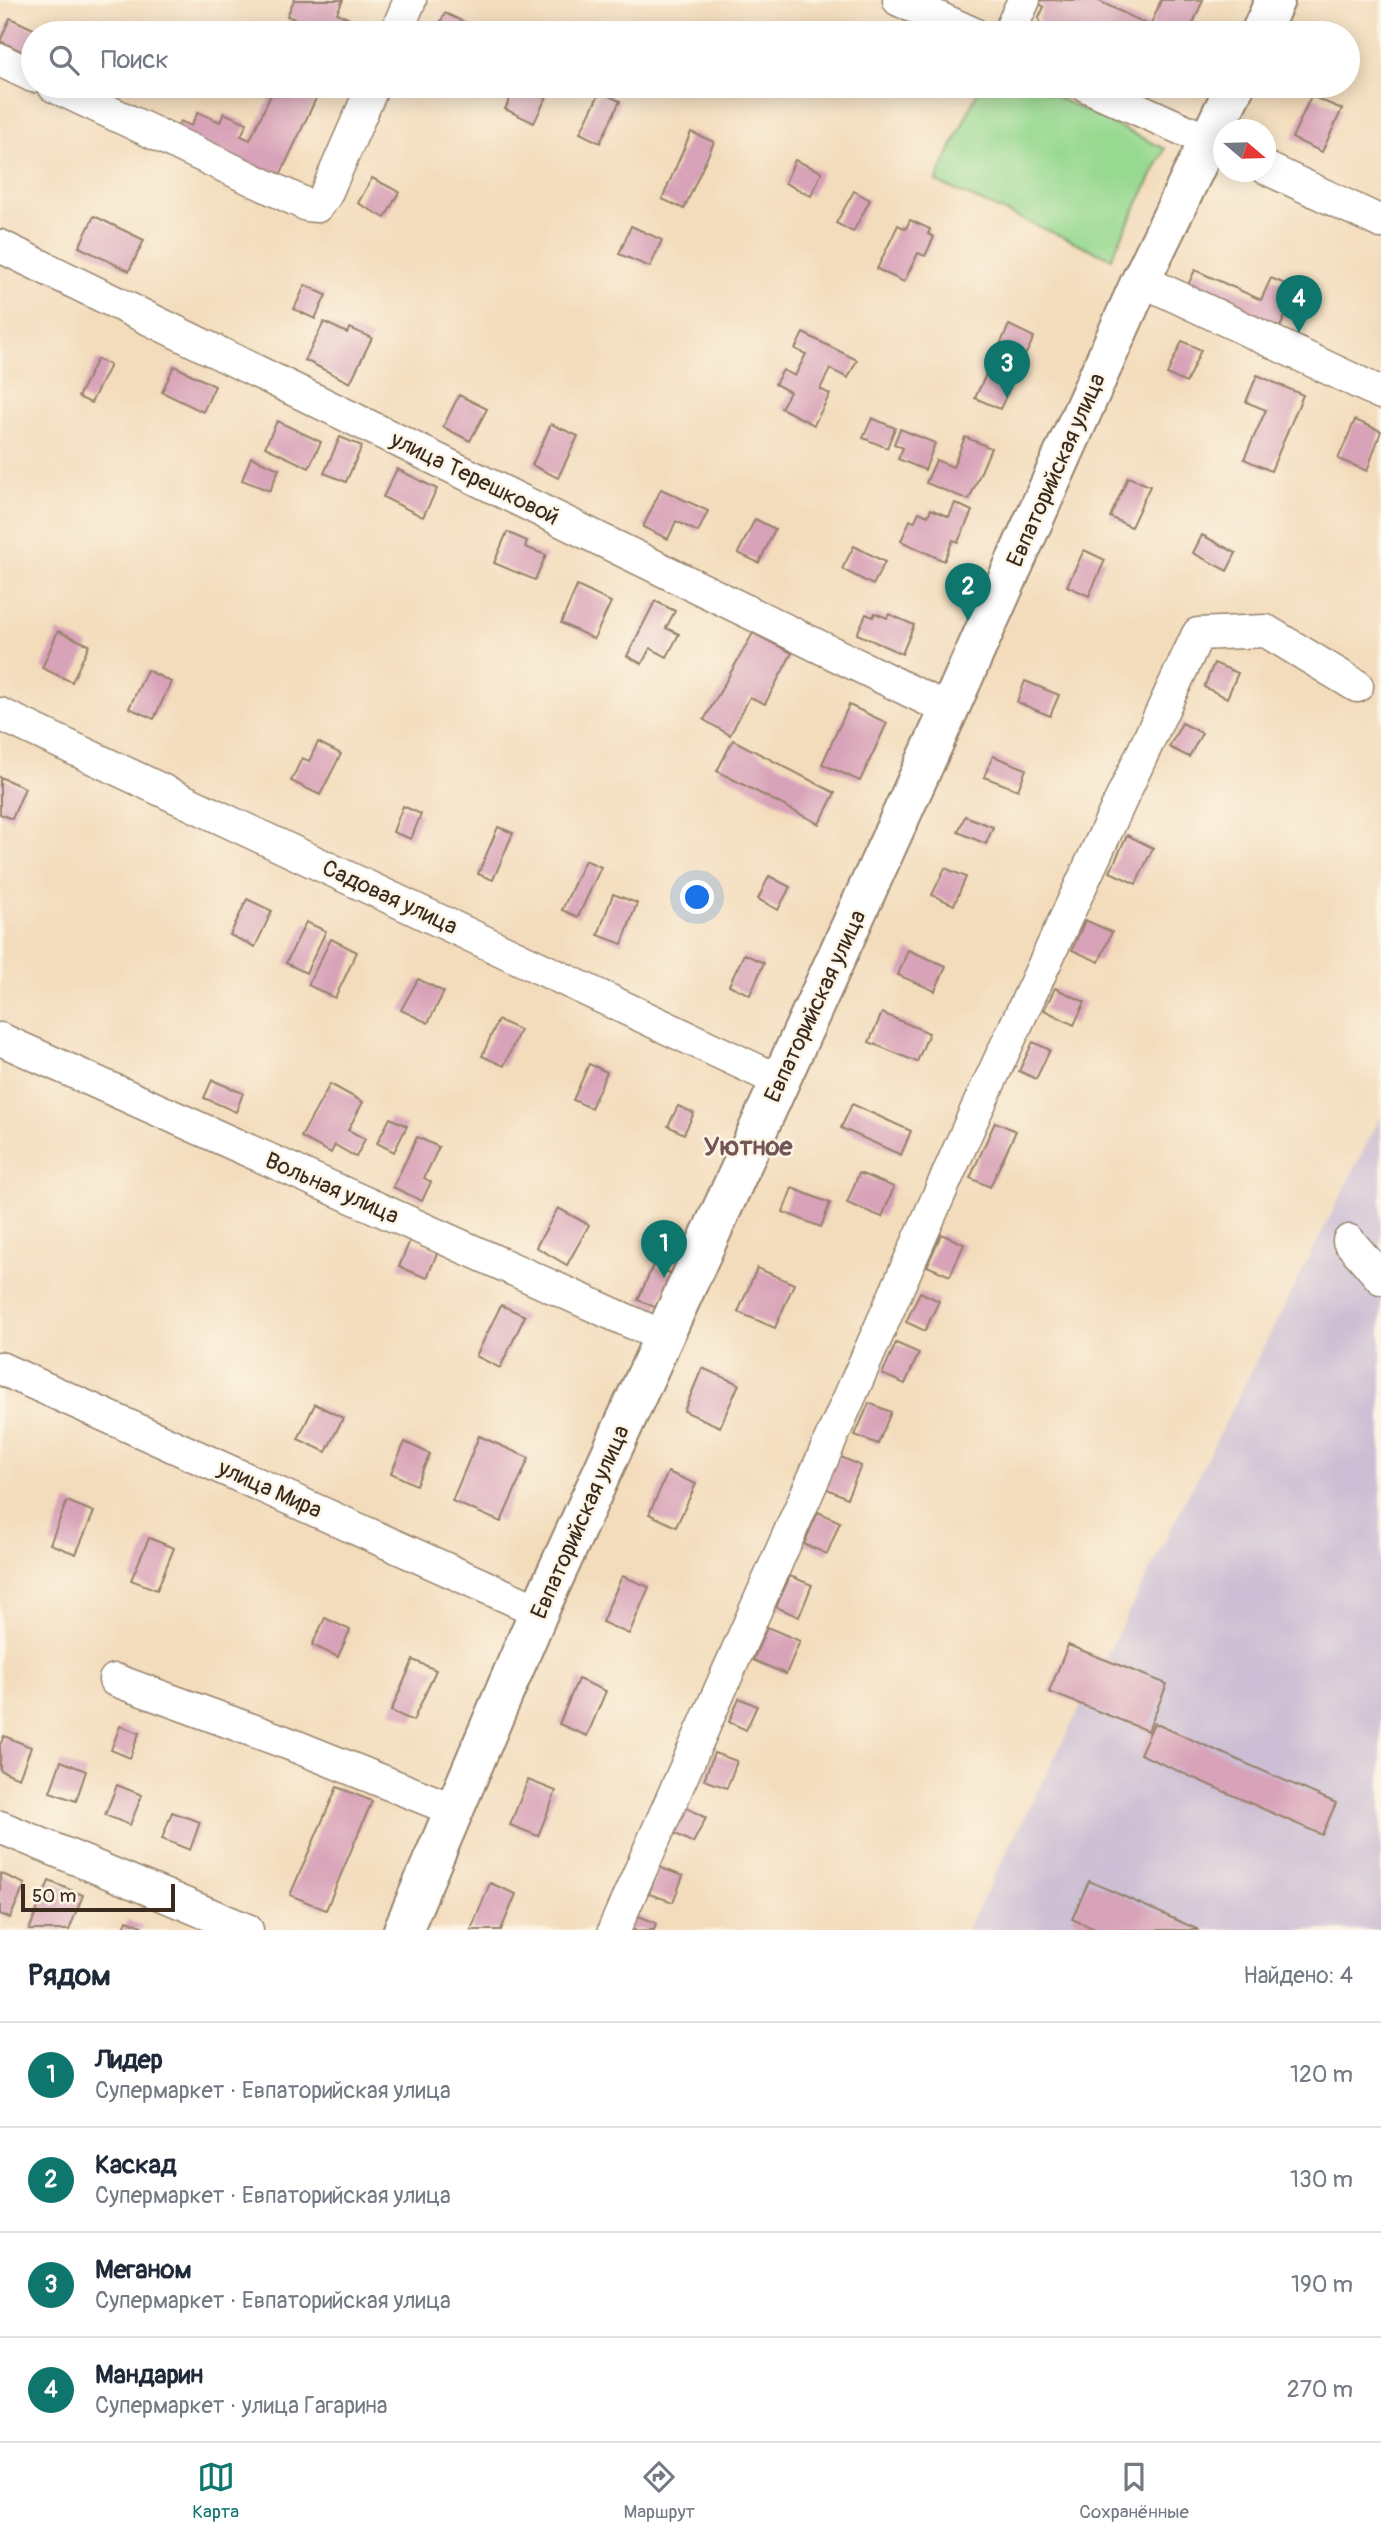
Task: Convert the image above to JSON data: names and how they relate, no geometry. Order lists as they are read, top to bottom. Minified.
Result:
{"streets":{"main road":["Евпаторийская улица"],"street":["улица Терешковой","Садовая улица","Вольная улица","улица Мира"]},"crossings":[["Евпаторийская улица","улица Терешковой"],["Евпаторийская улица","Садовая улица"],["Евпаторийская улица","Вольная улица"],["Евпаторийская улица","улица Мира"]],"districts":["Уютное"],"scale_bar":"50 m","north":"right","page":{"search":"Поиск","pins":["4","3","2","1"],"scale":"50 m","heading":["Рядом","Найдено: 4"],"list":[{"mark":"1","name":"Лидер","note":"Супермаркет · Евпаторийская улица","value":"120 m"},{"mark":"2","name":"Каскад","note":"Супермаркет · Евпаторийская улица","value":"130 m"},{"mark":"3","name":"Меганом","note":"Супермаркет · Евпаторийская улица","value":"190 m"},{"mark":"4","name":"Мандарин","note":"Супермаркет · улица Гагарина","value":"270 m"}],"nav":["Карта","Маршрут","Сохранённые"]}}
